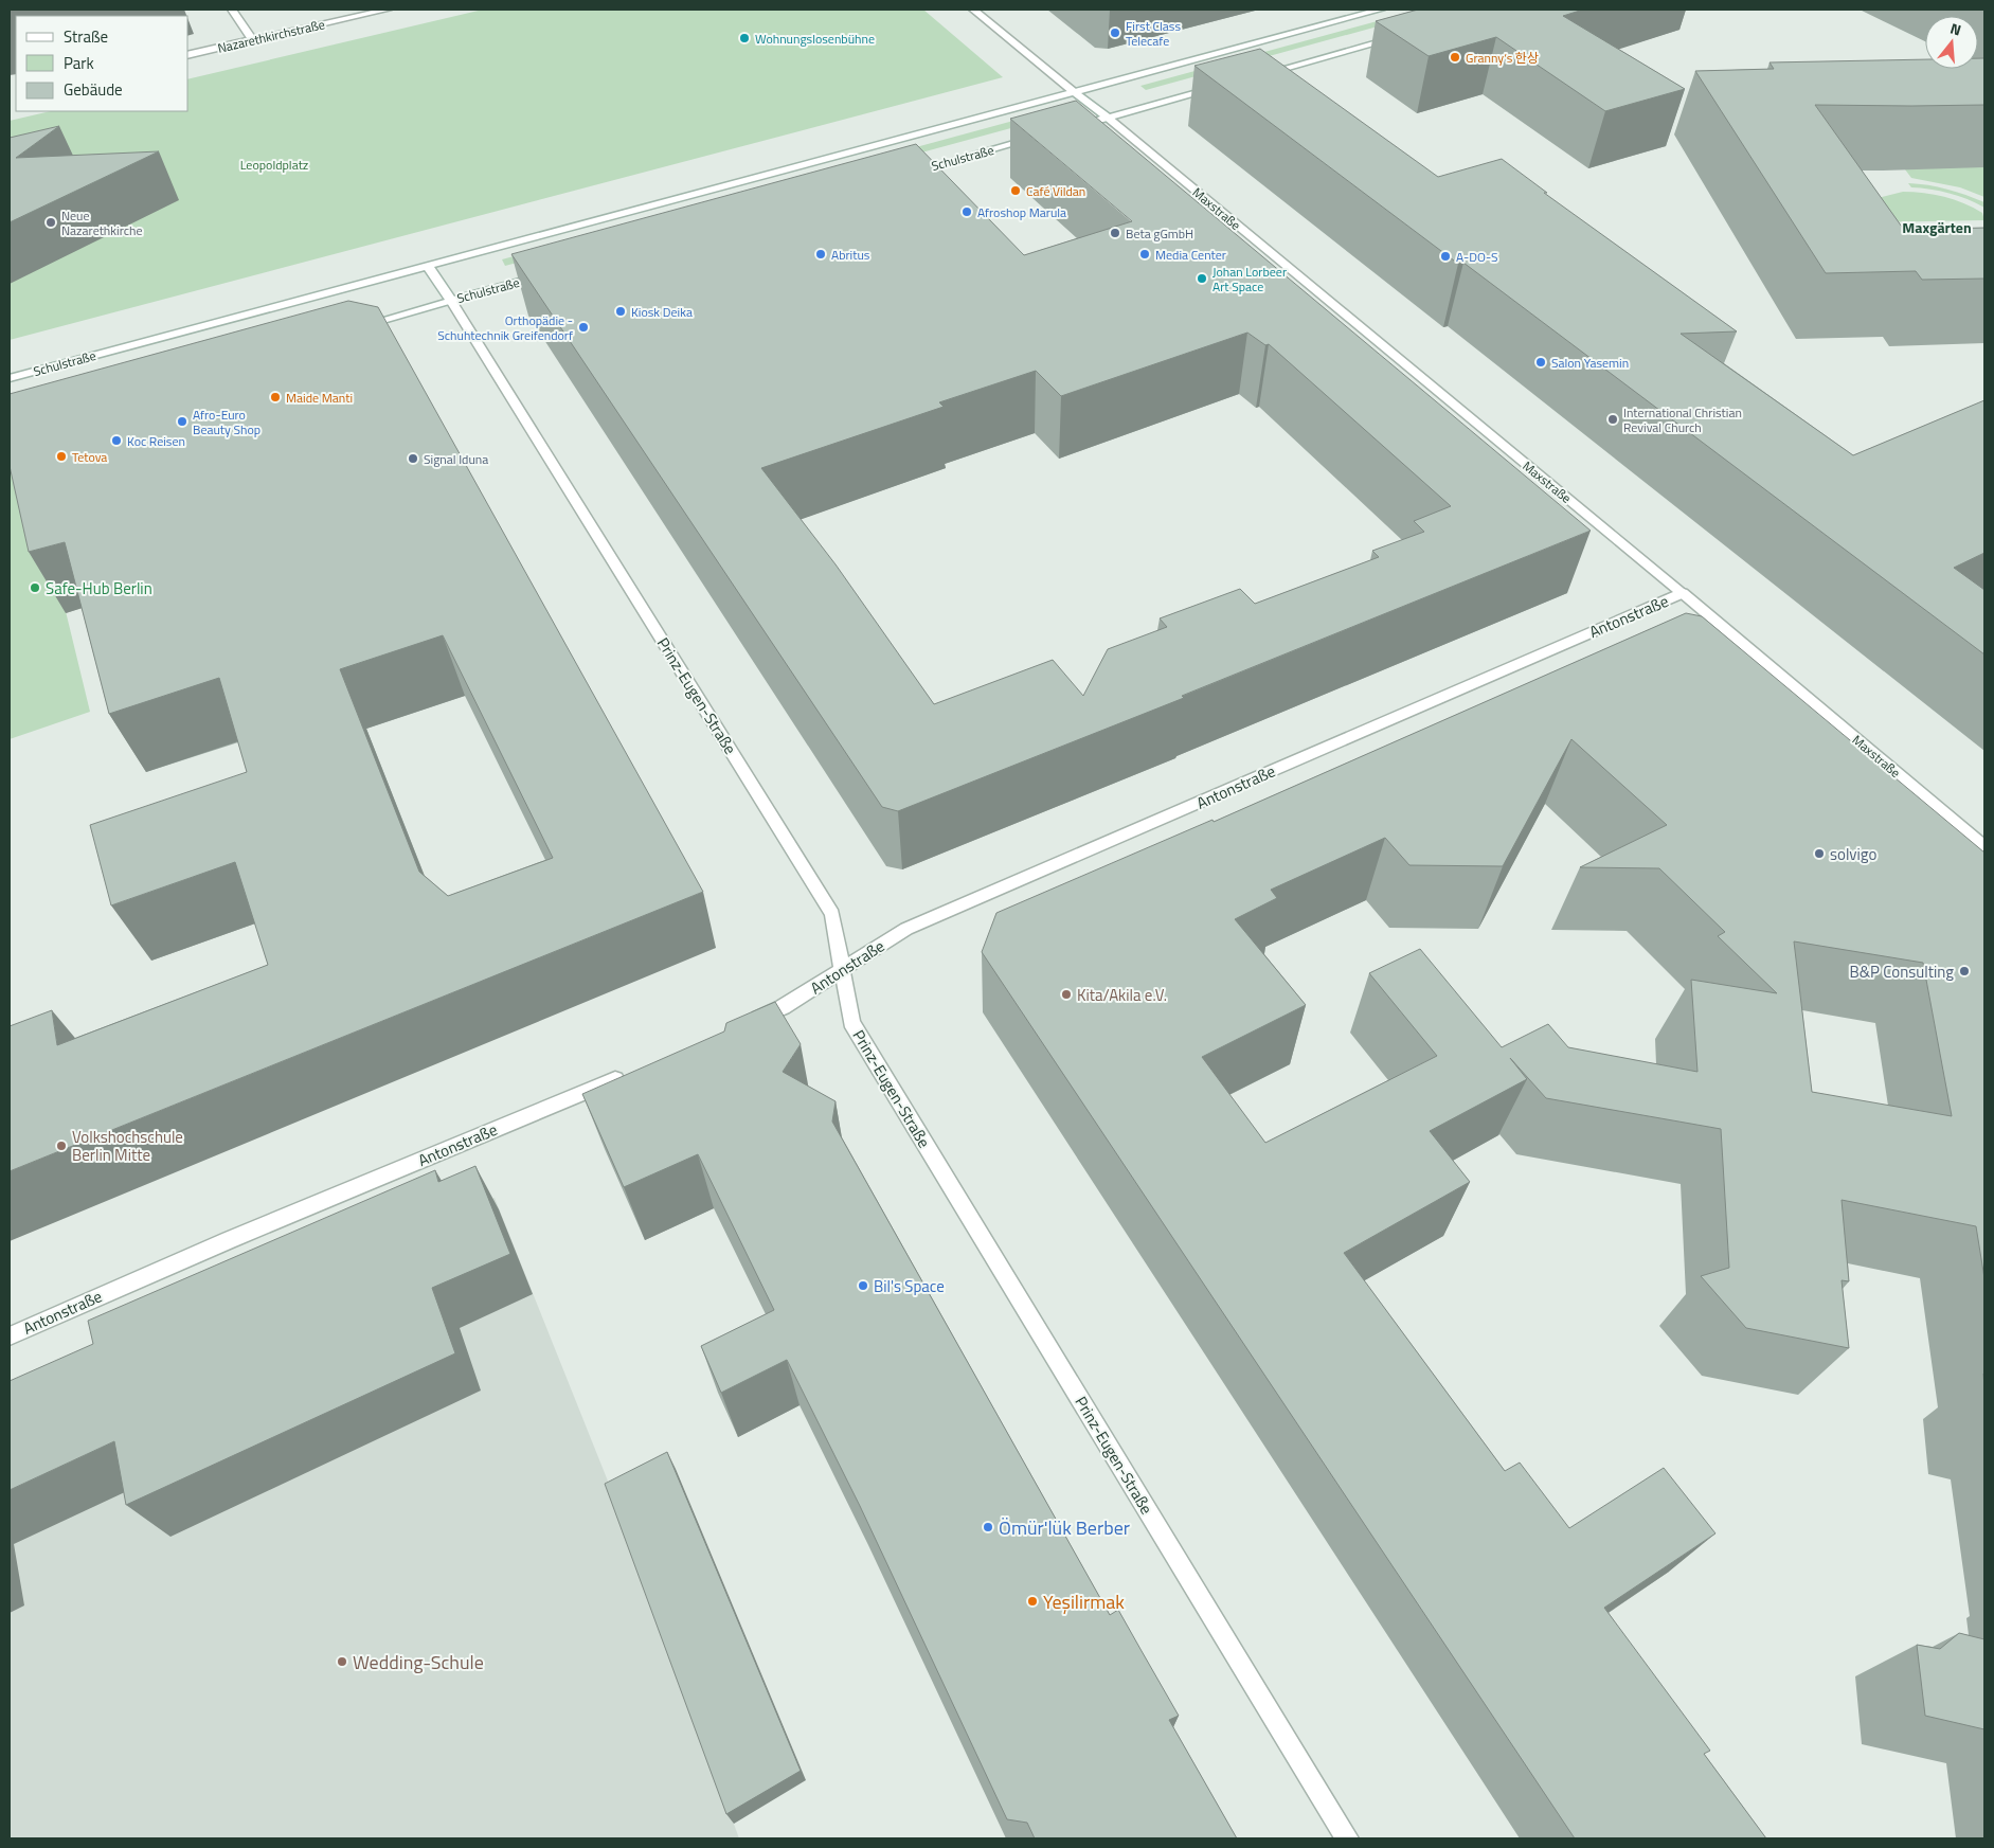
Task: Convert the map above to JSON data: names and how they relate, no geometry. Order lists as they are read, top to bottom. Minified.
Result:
{"streets":{"street":["Nazarethkirchstraße","Schulstraße","Maxstraße","Antonstraße","Prinz-Eugen-Straße"]},"crossings":[["Schulstraße","Prinz-Eugen-Straße"],["Maxstraße","Antonstraße"],["Antonstraße","Prinz-Eugen-Straße"]],"districts":["Maxgärten"],"parks":["Leopoldplatz"],"places":["First Class Telecafe","Wohnungslosenbühne","Granny‘s 한상","Café Vildan","Afroshop Marula","Neue Nazarethkirche","Beta gGmbH","Abritus","Media Center","A-DO-S","Johan Lorbeer Art Space","Kiosk Deika","Orthopädie - Schuhtechnik Greifendorf","Salon Yasemin","Maide Manti","International Christian Revival Church","Afro-Euro Beauty Shop","Koc Reisen","Tetova","Signal Iduna","Safe-Hub Berlin","solvigo","B&P Consulting","Kita/Akila e.V.","Volkshochschule Berlin Mitte","Bil's Space","Ömür'lük Berber","Yeşilirmak","Wedding-Schule"],"legend":["Straße","Park","Gebäude"],"north":"top"}
